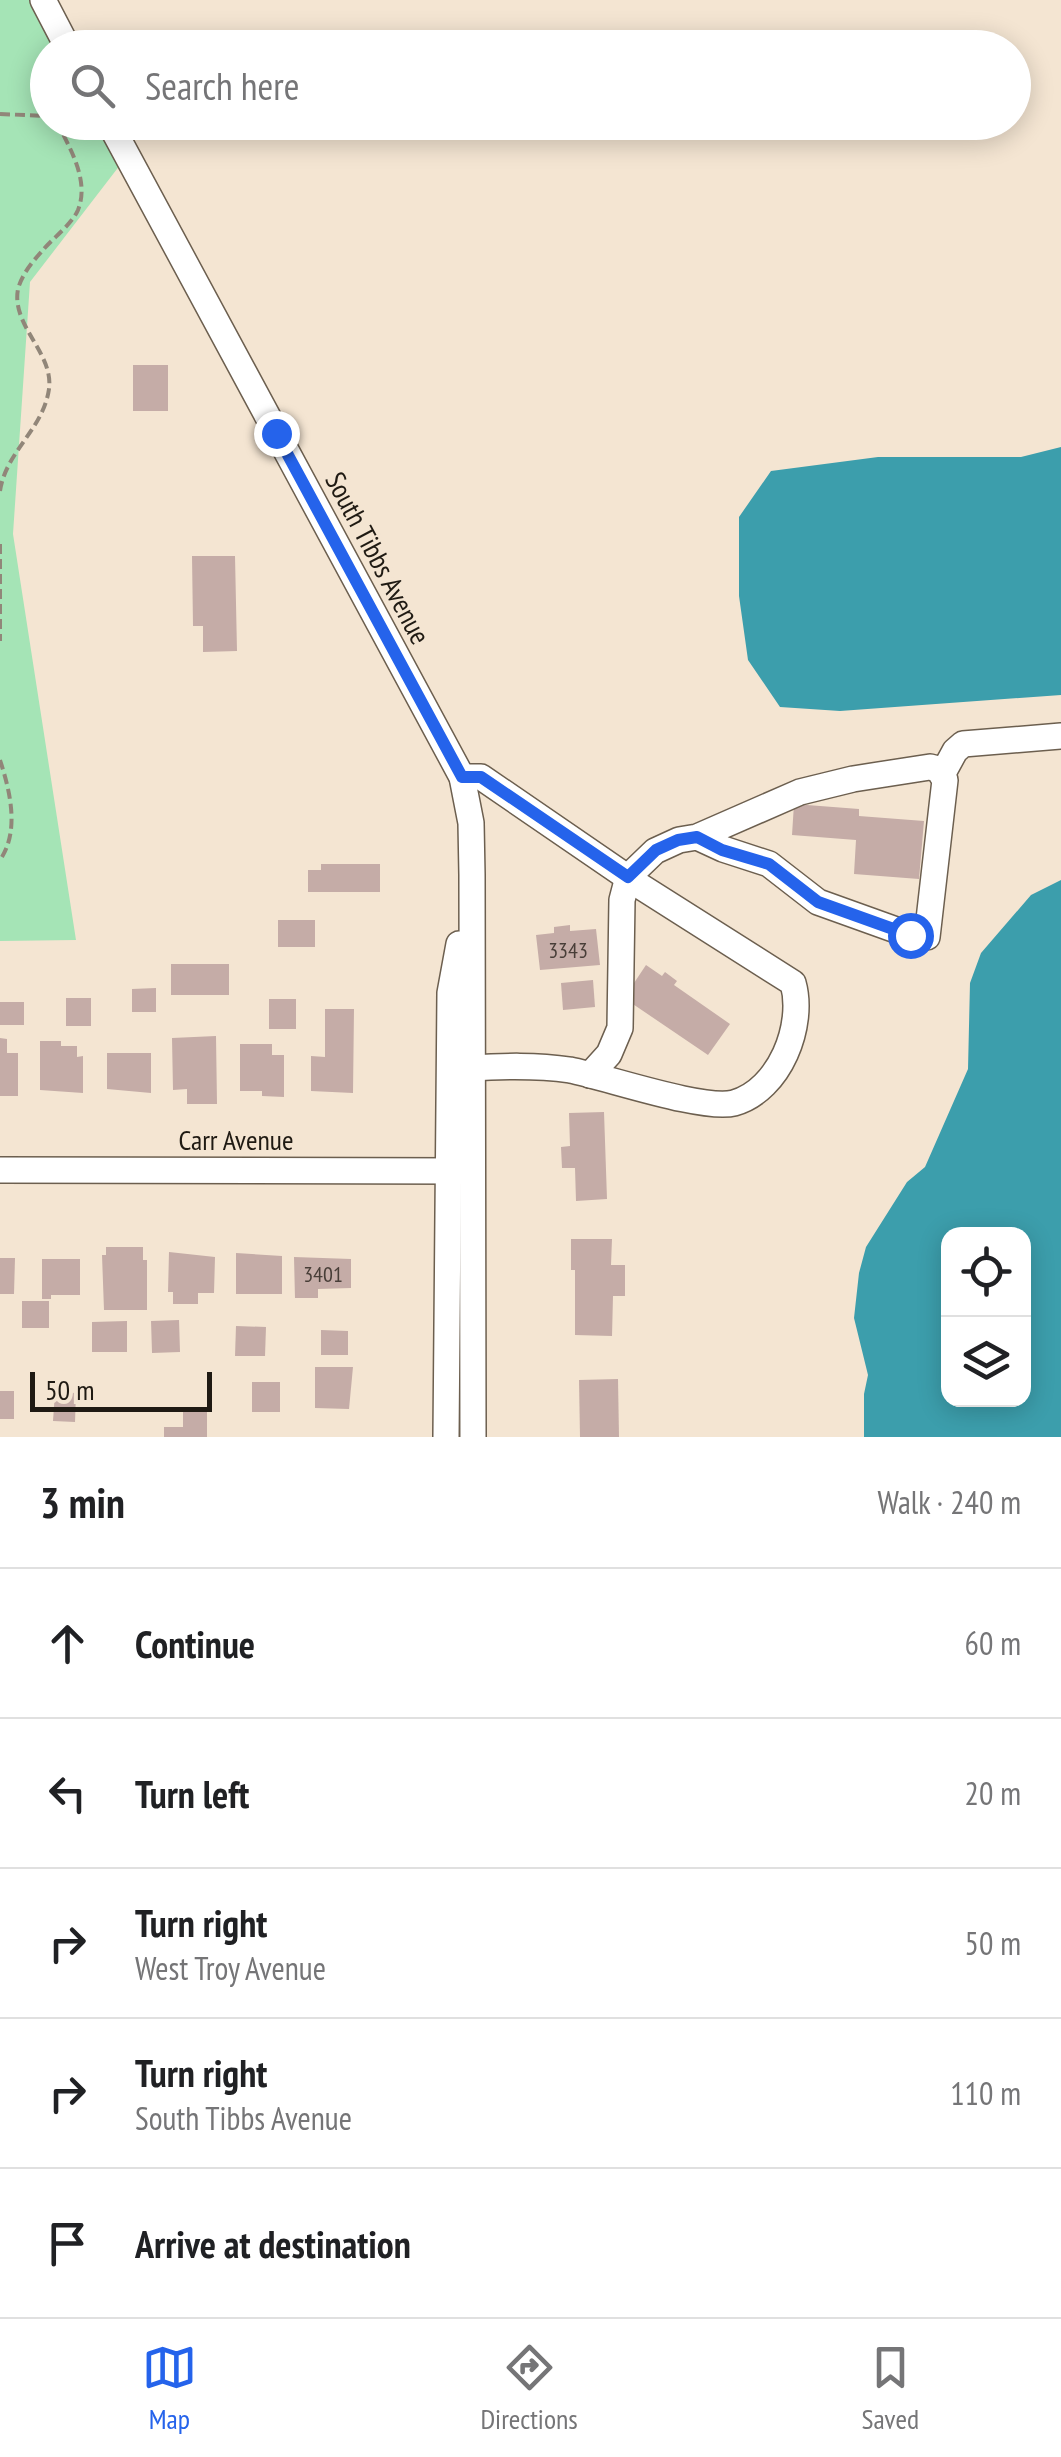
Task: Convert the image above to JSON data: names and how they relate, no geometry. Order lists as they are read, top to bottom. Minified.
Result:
{"streets":{"street":["South Tibbs Avenue","Carr Avenue"]},"crossings":[["South Tibbs Avenue","Carr Avenue"]],"house_numbers":["3343","3401"],"scale_bar":"50 m","page":{"search":"Search here","scale":"50 m","heading":["3 min","Walk · 240 m"],"list":[["Continue","60 m"],["Turn left","20 m"],["Turn right","West Troy Avenue","50 m"],["Turn right","South Tibbs Avenue","110 m"],"Arrive at destination"],"nav":["Map","Directions","Saved"]}}
